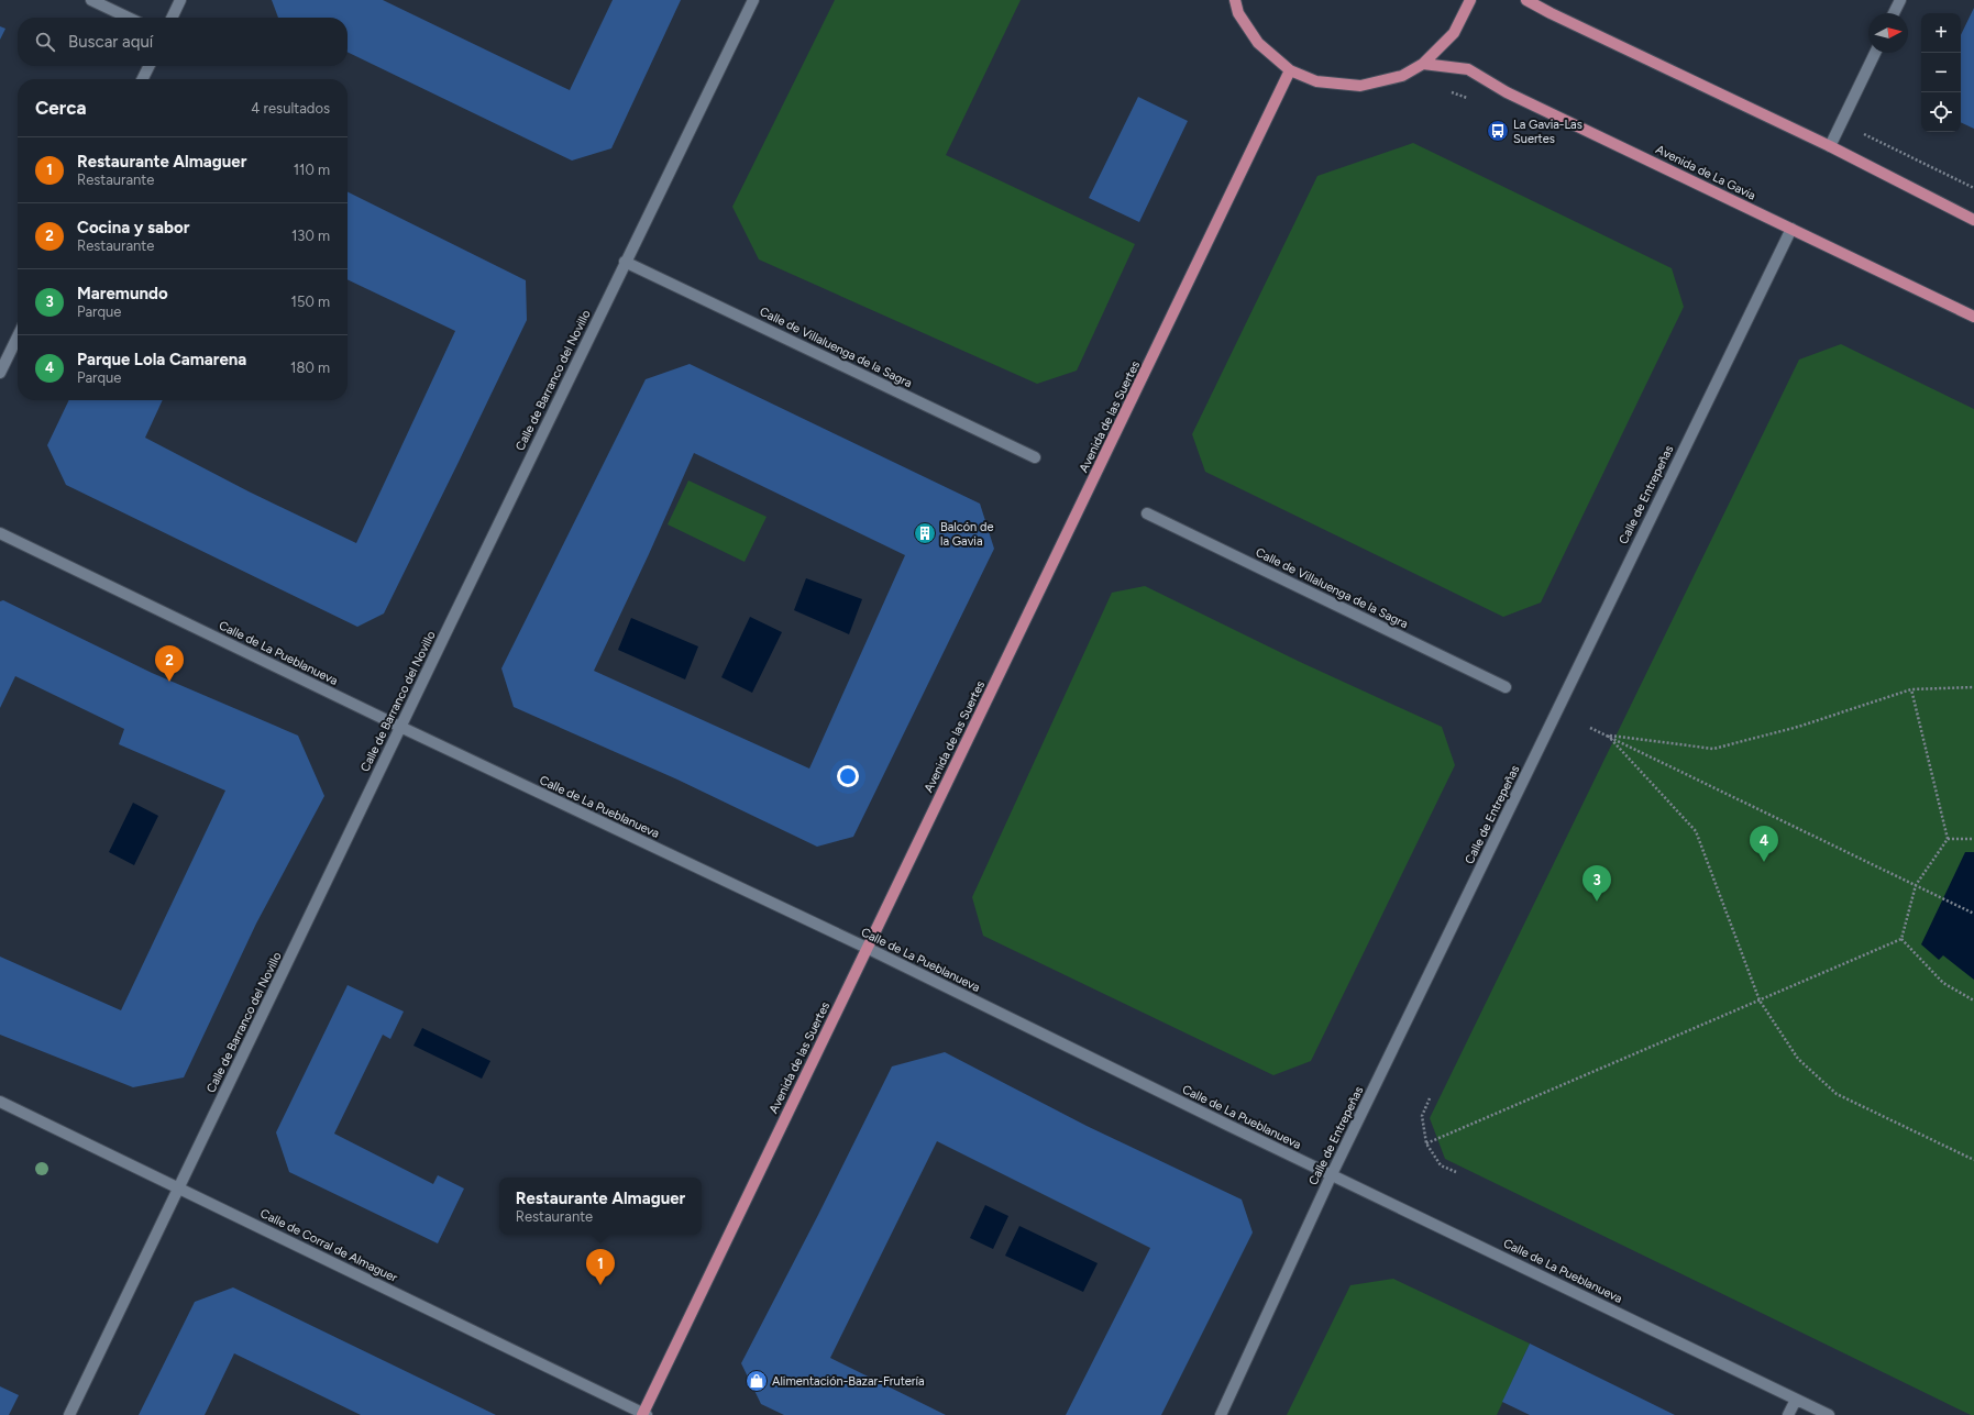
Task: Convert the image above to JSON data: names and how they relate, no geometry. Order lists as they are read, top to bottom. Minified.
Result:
{"streets":{"main road":["Avenida de La Gavia","Avenida de las Suertes"],"street":["Calle de Villaluenga de la Sagra","Calle de Barranco del Novillo","Calle de Entrepeñas","Calle de La Pueblanueva","Calle de Corral de Almaguer"]},"crossings":[["Avenida de La Gavia","Calle de Entrepeñas"],["Calle de Villaluenga de la Sagra","Calle de Barranco del Novillo"],["Calle de Barranco del Novillo","Calle de La Pueblanueva"],["Calle de Barranco del Novillo","Calle de Corral de Almaguer"],["Avenida de las Suertes","Calle de La Pueblanueva"],["Avenida de las Suertes","Calle de Corral de Almaguer"],["Calle de Entrepeñas","Calle de La Pueblanueva"]],"places":{"bus stop":["La Gavia-Las Suertes"],"building":["Balcón de la Gavia"],"shop":["Alimentación-Bazar-Frutería"]},"north":"right","page":{"map_buttons":["+","−"],"search":"Buscar aquí","heading":["Cerca","4 resultados"],"list":[{"mark":"1","name":"Restaurante Almaguer","note":"Restaurante","value":"110 m"},{"mark":"2","name":"Cocina y sabor","note":"Restaurante","value":"130 m"},{"mark":"3","name":"Maremundo","note":"Parque","value":"150 m"},{"mark":"4","name":"Parque Lola Camarena","note":"Parque","value":"180 m"}],"pins":["2","4","3","1"],"popup":["Restaurante Almaguer","Restaurante"]}}
